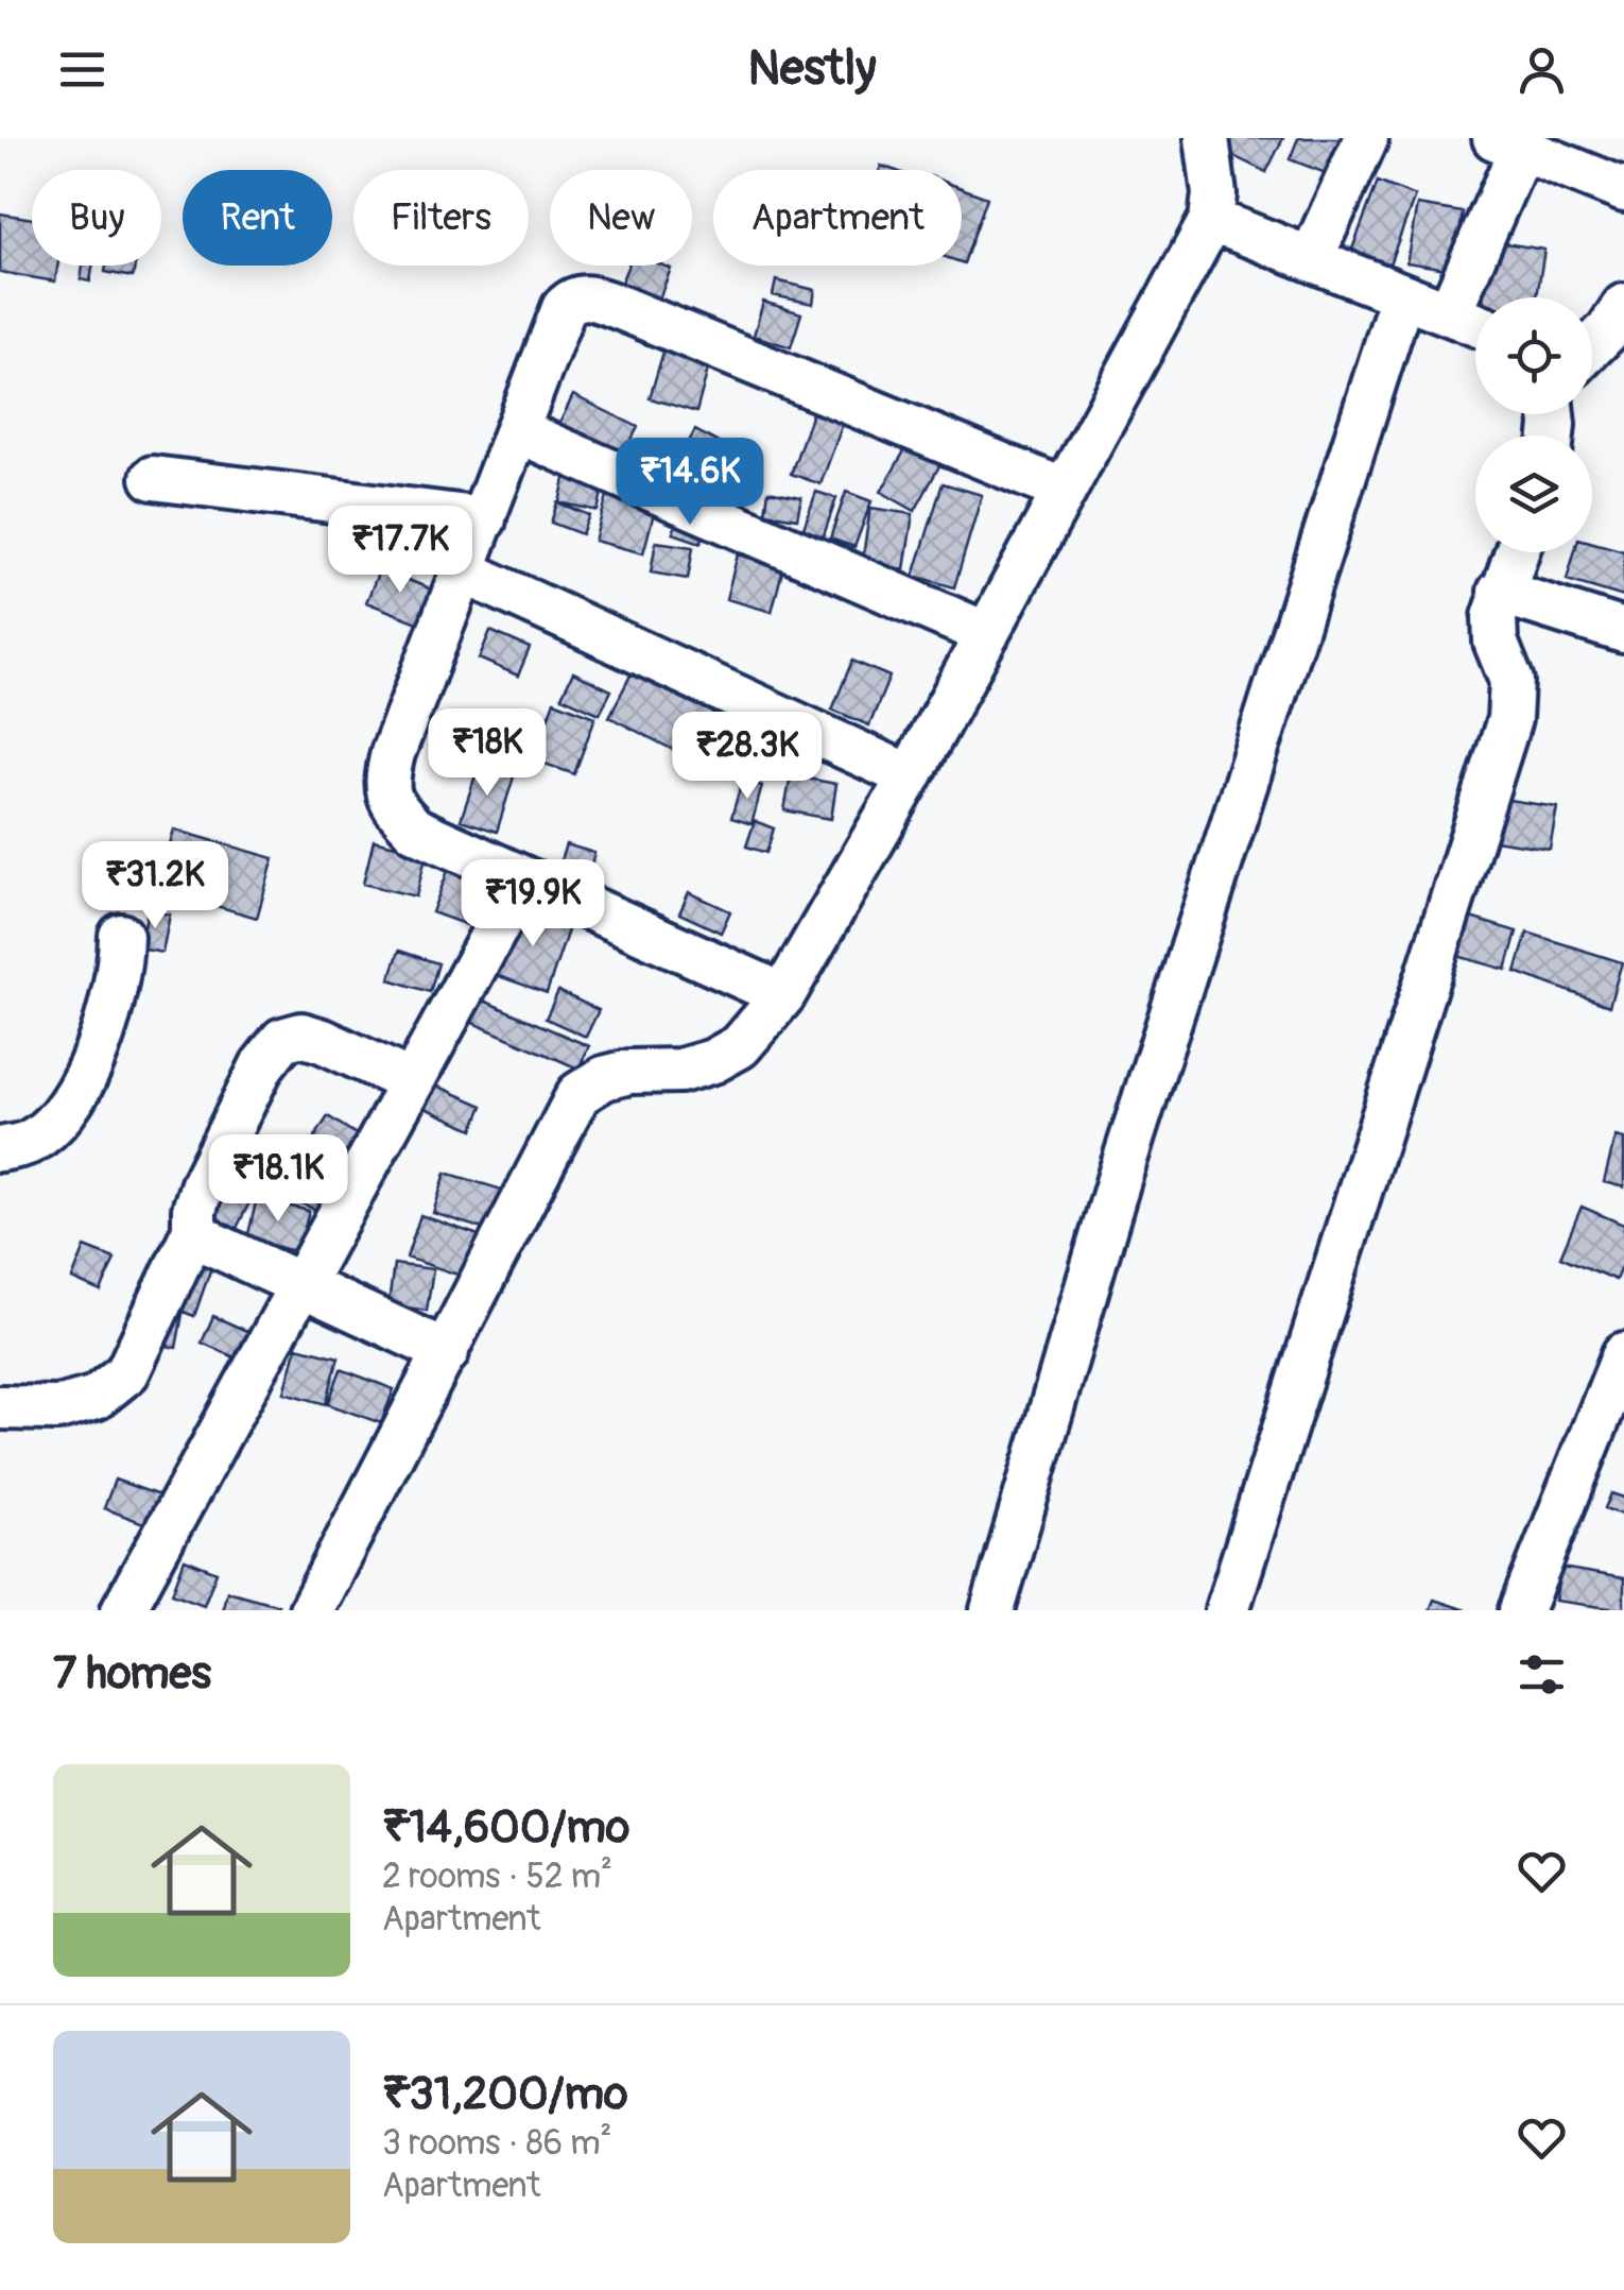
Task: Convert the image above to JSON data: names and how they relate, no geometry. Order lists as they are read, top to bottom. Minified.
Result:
{"page":{"header":"Nestly","chip":["Buy","Rent","Filters","New","Apartment"],"price":["₹14.6K","₹17.7K","₹18K","₹28.3K","₹31.2K","₹19.9K","₹18.1K"],"heading":"7 homes","list":[{"name":"₹14,600/mo","note":"2 rooms · 52 m² · Apartment"},{"name":"₹31,200/mo","note":"3 rooms · 86 m² · Apartment"}]}}
